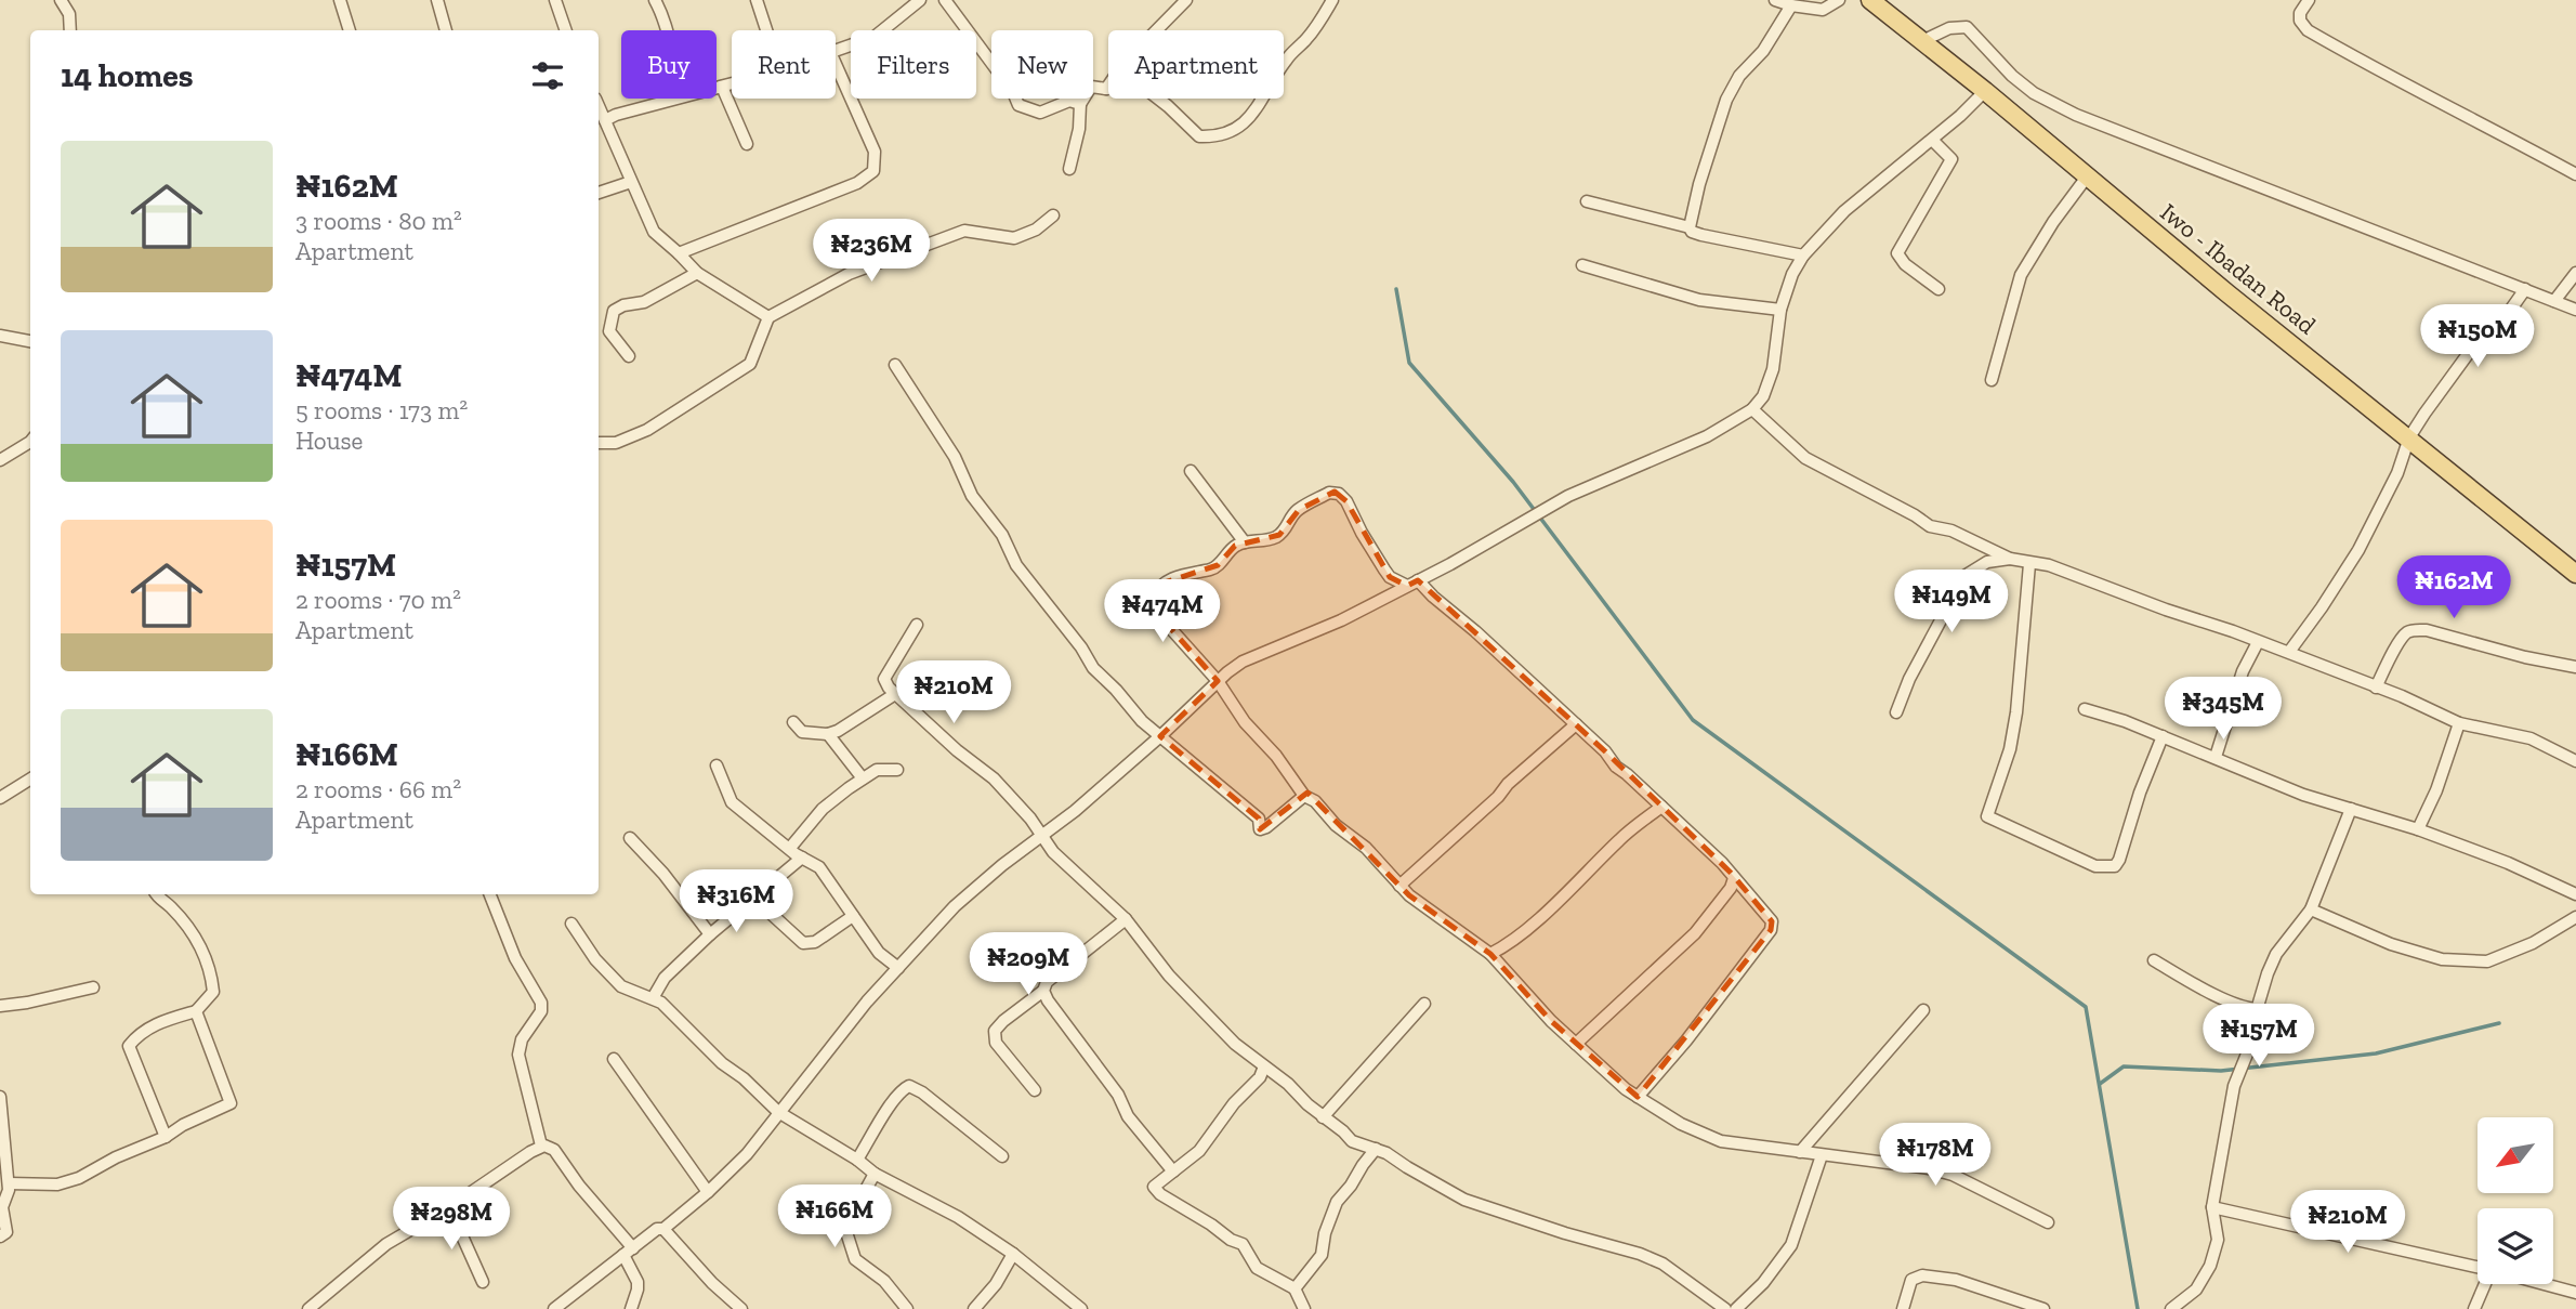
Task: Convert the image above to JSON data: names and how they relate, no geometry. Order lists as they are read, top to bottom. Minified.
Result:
{"streets":{"main road":["Iwo - Ibadan Road"]},"north":"bottom left","page":{"chip":["Buy","Rent","Filters","New","Apartment"],"heading":"14 homes","list":[{"name":"₦162M","note":"3 rooms · 80 m² · Apartment"},{"name":"₦474M","note":"5 rooms · 173 m² · House"},{"name":"₦157M","note":"2 rooms · 70 m² · Apartment"},{"name":"₦166M","note":"2 rooms · 66 m² · Apartment"}],"price":["₦236M","₦150M","₦162M","₦149M","₦474M","₦210M","₦345M","₦316M","₦209M","₦157M","₦178M","₦166M","₦298M","₦210M"]}}
